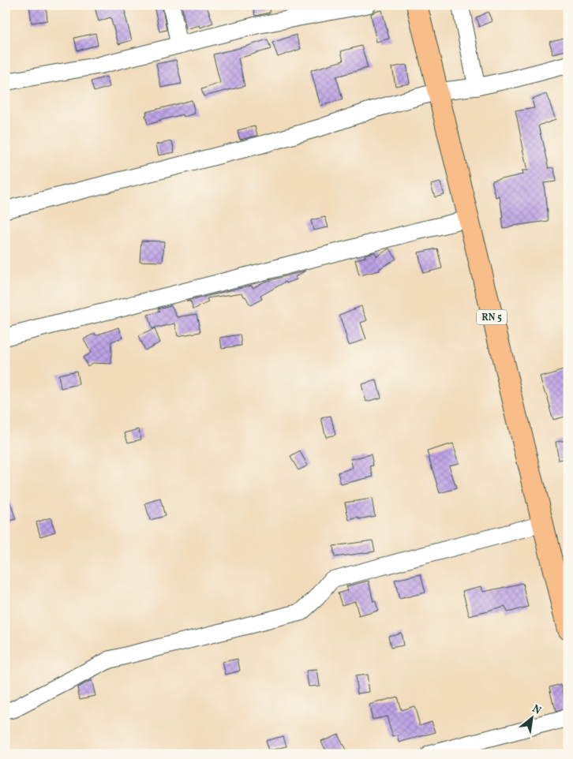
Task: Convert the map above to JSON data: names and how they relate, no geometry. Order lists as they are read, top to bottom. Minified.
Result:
{"streets":{"main road":["RN 5"]},"north":"top right"}
